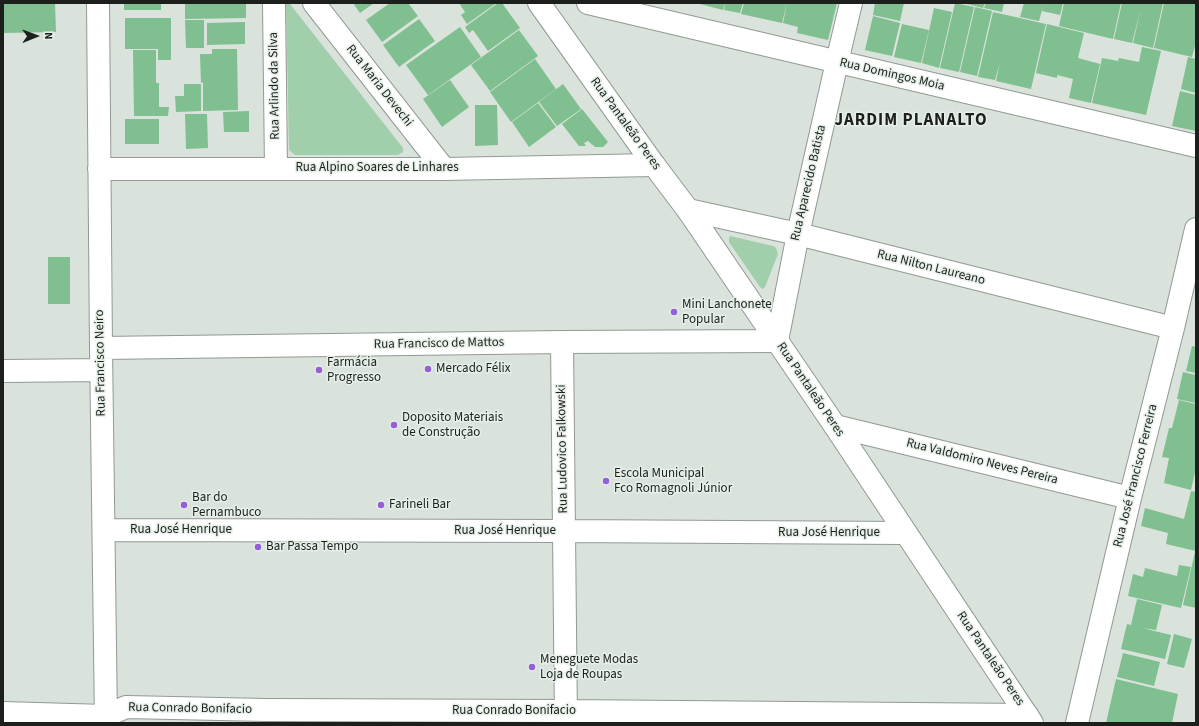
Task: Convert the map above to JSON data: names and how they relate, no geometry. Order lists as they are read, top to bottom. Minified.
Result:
{"streets":{"street":["Rua Domingos Moia","Rua Arlindo da Silva","Rua Maria Devechi","Rua Pantaleão Peres","Rua Alpino Soares de Linhares","Rua Aparecido Batista","Rua Nilton Laureano","Rua Francisco de Mattos","Rua Francisco Neiro","Rua Ludovico Falkowski","Rua Valdomiro Neves Pereira","Rua José Francisco Ferreira","Rua José Henrique","Rua Conrado Bonifacio"]},"crossings":[["Rua Domingos Moia","Rua Aparecido Batista"],["Rua Arlindo da Silva","Rua Alpino Soares de Linhares"],["Rua Maria Devechi","Rua Alpino Soares de Linhares"],["Rua Pantaleão Peres","Rua Alpino Soares de Linhares"],["Rua Pantaleão Peres","Rua Aparecido Batista"],["Rua Pantaleão Peres","Rua Nilton Laureano"],["Rua Pantaleão Peres","Rua Francisco de Mattos"],["Rua Pantaleão Peres","Rua Valdomiro Neves Pereira"],["Rua Pantaleão Peres","Rua José Henrique"],["Rua Pantaleão Peres","Rua Conrado Bonifacio"],["Rua Alpino Soares de Linhares","Rua Francisco Neiro"],["Rua Aparecido Batista","Rua Nilton Laureano"],["Rua Aparecido Batista","Rua Francisco de Mattos"],["Rua Nilton Laureano","Rua José Francisco Ferreira"],["Rua Francisco de Mattos","Rua Francisco Neiro"],["Rua Francisco de Mattos","Rua Ludovico Falkowski"],["Rua Francisco Neiro","Rua José Henrique"],["Rua Francisco Neiro","Rua Conrado Bonifacio"],["Rua Ludovico Falkowski","Rua José Henrique"],["Rua Ludovico Falkowski","Rua Conrado Bonifacio"],["Rua Valdomiro Neves Pereira","Rua José Francisco Ferreira"]],"districts":["JARDIM PLANALTO"],"places":["Mini Lanchonete Popular","Mercado Félix","Farmácia Progresso","Doposito Materiais de Construção","Escola Municipal Fco Romagnoli Júnior","Bar do Pernambuco","Farineli Bar","Bar Passa Tempo","Meneguete Modas Loja de Roupas"],"north":"right"}
